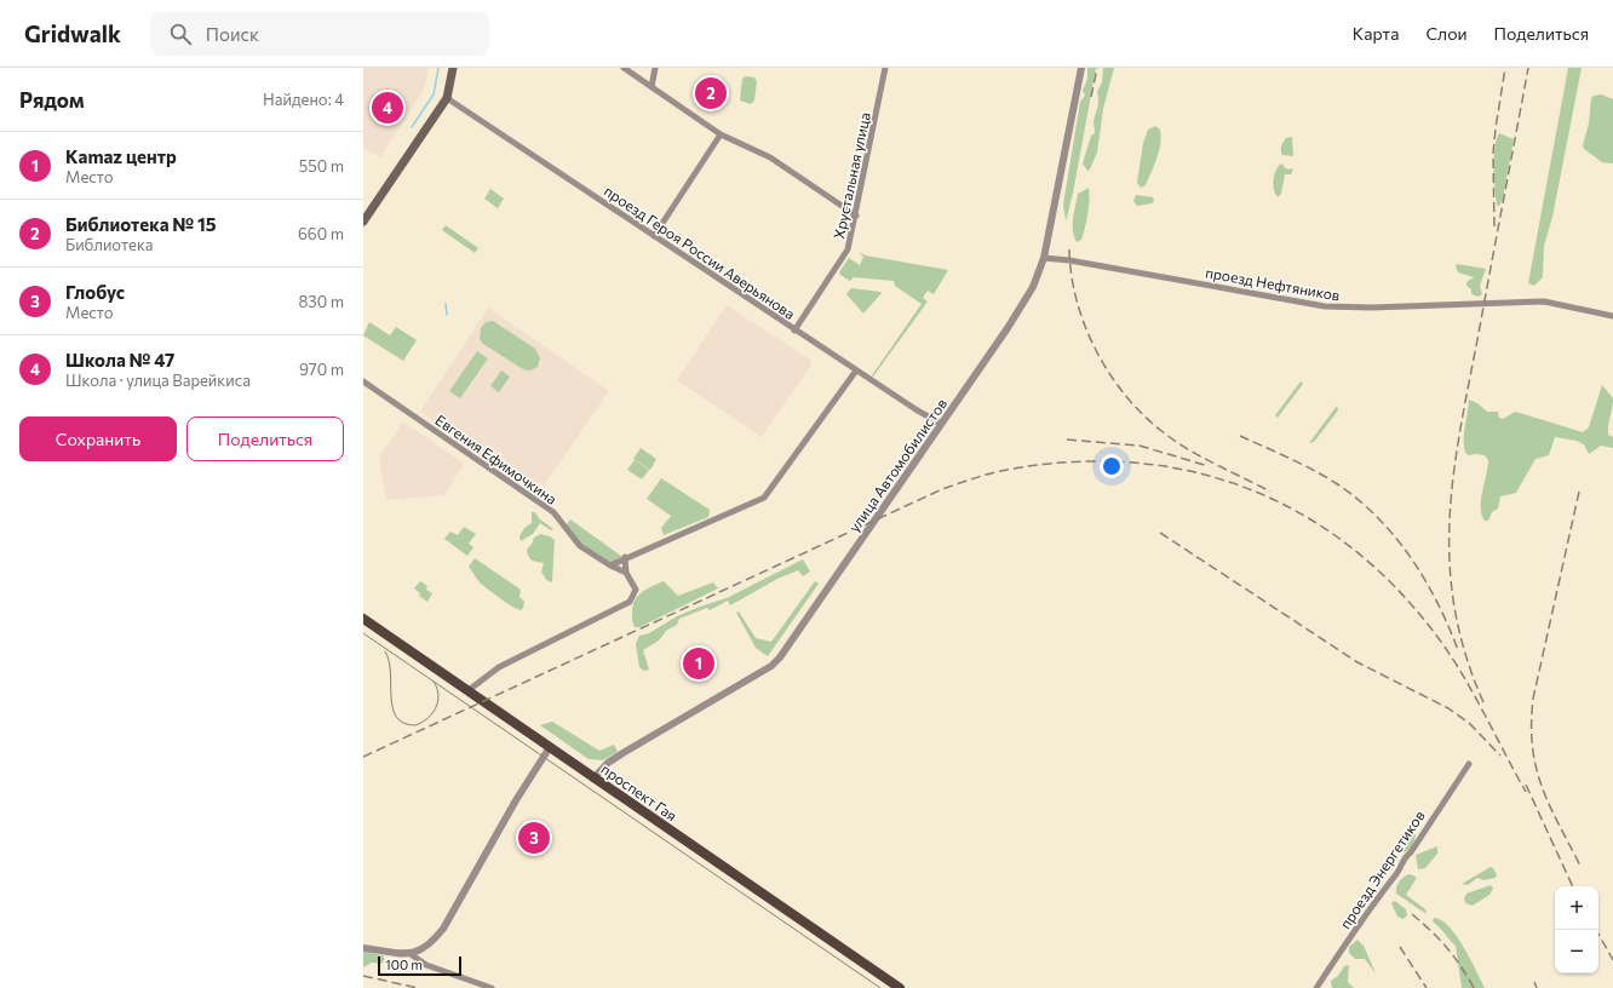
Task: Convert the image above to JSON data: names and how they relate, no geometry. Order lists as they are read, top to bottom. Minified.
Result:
{"streets":{"main road":["проспект Гая"],"street":["Хрустальная улица","проезд Героя России Аверьянова","проезд Нефтяников","Евгения Ефимочкина","улица Автомобилистов","проезд Энергетиков"]},"crossings":[["Хрустальная улица","проезд Героя России Аверьянова"],["проезд Героя России Аверьянова","улица Автомобилистов"],["проезд Нефтяников","улица Автомобилистов"],["улица Автомобилистов","проспект Гая"]],"scale_bar":"100 m","page":{"header":"Gridwalk","search":"Поиск","nav":["Карта","Слои","Поделиться"],"heading":["Рядом","Найдено: 4"],"pins":["2","4","1","3"],"list":[{"mark":"1","name":"Kamaz центр","note":"Место","value":"550 m"},{"mark":"2","name":"Библиотека № 15","note":"Библиотека","value":"660 m"},{"mark":"3","name":"Глобус","note":"Место","value":"830 m"},{"mark":"4","name":"Школа № 47","note":"Школа · улица Варейкиса","value":"970 m"}],"buttons":["Сохранить","Поделиться"],"map_buttons":["+","−"],"scale":"100 m"}}
